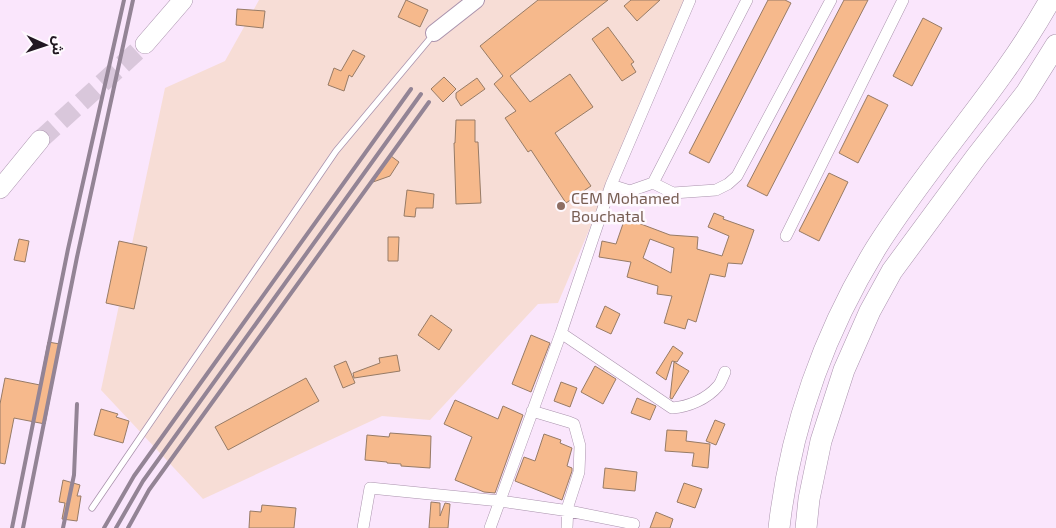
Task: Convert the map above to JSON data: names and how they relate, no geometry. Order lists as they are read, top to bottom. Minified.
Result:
{"places":["CEM Mohamed Bouchatal"],"north":"right"}
